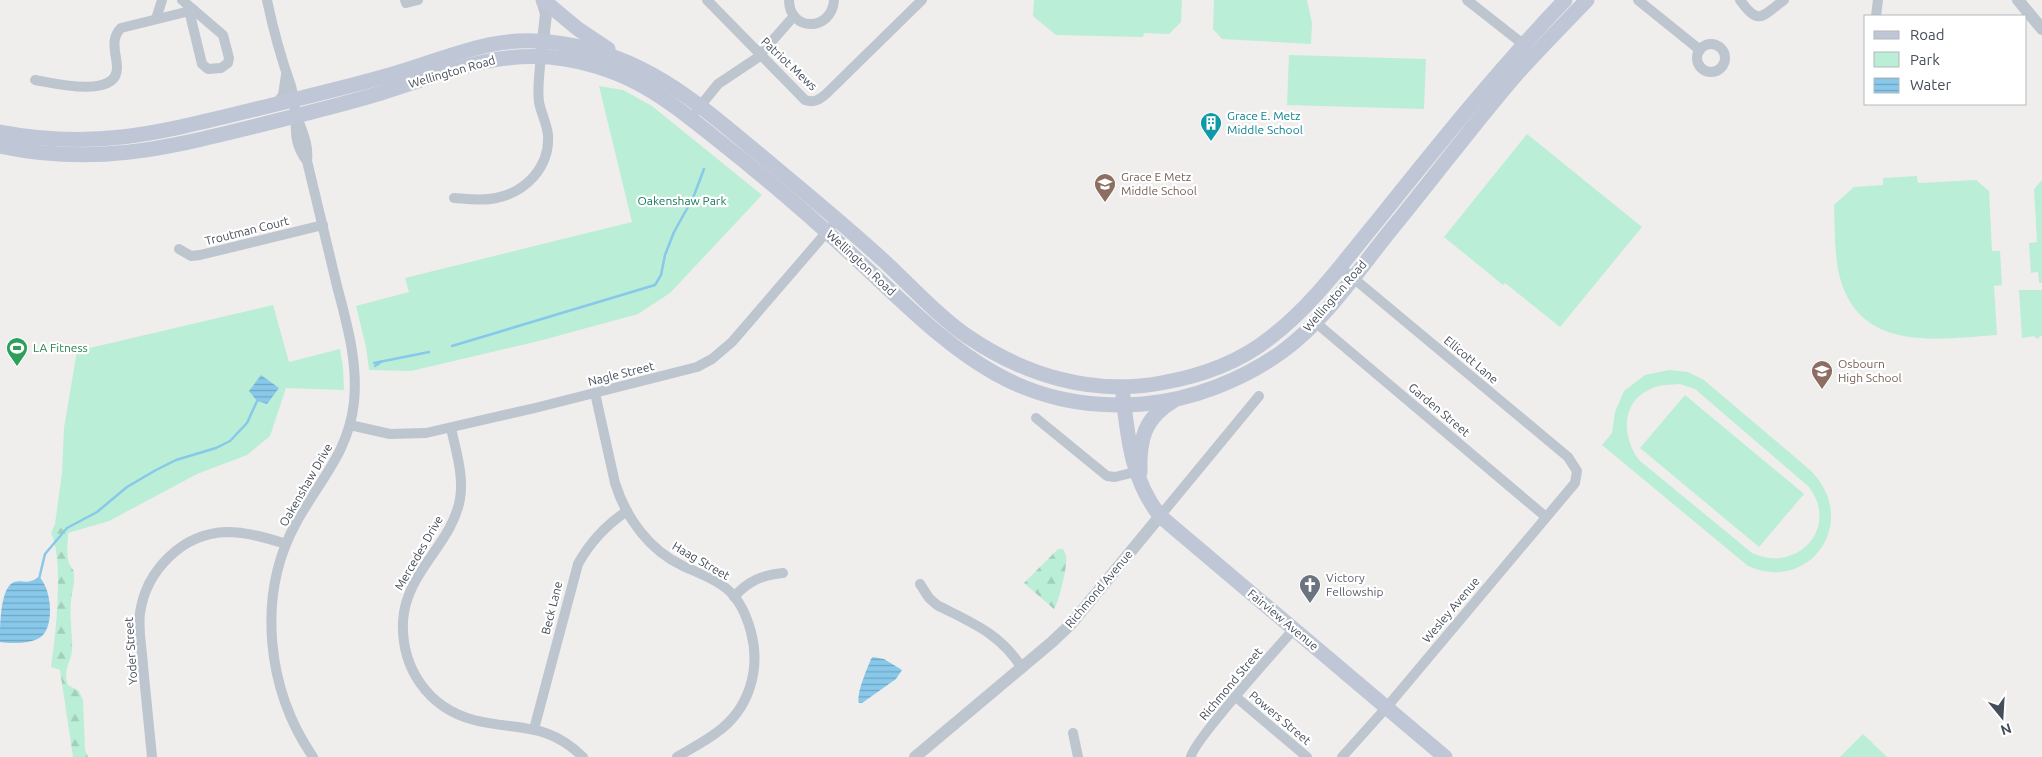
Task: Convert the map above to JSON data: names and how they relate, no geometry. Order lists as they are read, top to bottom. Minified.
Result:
{"streets":{"main road":["Wellington Road","Fairview Avenue"],"street":["Patriot Mews","Troutman Court","Ellicott Lane","Nagle Street","Garden Street","Oakenshaw Drive","Mercedes Drive","Haag Street","Richmond Avenue","Beck Lane","Wesley Avenue","Yoder Street","Richmond Street","Powers Street"]},"crossings":[["Wellington Road","Ellicott Lane"],["Wellington Road","Nagle Street"],["Wellington Road","Garden Street"],["Wellington Road","Oakenshaw Drive"],["Wellington Road","Fairview Avenue"],["Troutman Court","Oakenshaw Drive"],["Ellicott Lane","Wesley Avenue"],["Nagle Street","Oakenshaw Drive"],["Nagle Street","Mercedes Drive"],["Nagle Street","Haag Street"],["Garden Street","Wesley Avenue"],["Oakenshaw Drive","Yoder Street"],["Mercedes Drive","Beck Lane"],["Haag Street","Beck Lane"],["Richmond Avenue","Fairview Avenue"],["Wesley Avenue","Fairview Avenue"],["Fairview Avenue","Richmond Street"],["Richmond Street","Powers Street"]],"parks":["Oakenshaw Park"],"places":{"building":["Grace E. Metz Middle School"],"school or university":["Grace E Metz Middle School","Osbourn High School"],"sports":["LA Fitness"],"church":["Victory Fellowship"]},"legend":["Road","Park","Water"],"north":"bottom"}
